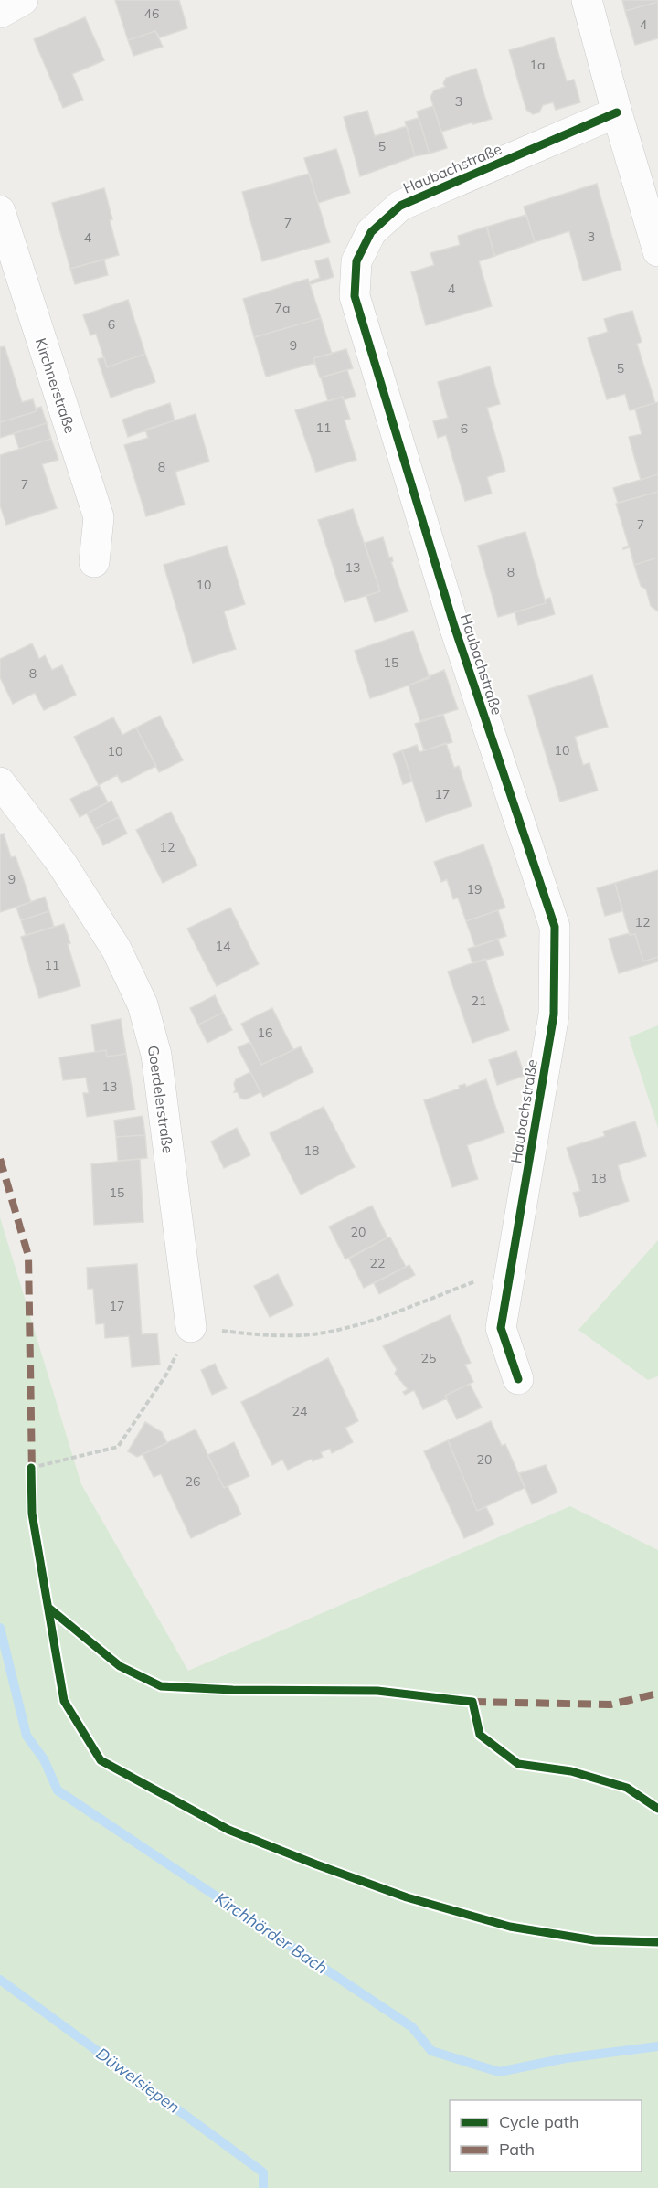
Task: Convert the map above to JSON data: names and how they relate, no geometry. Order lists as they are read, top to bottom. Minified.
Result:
{"streets":{"street":["Haubachstraße","Kirchnerstraße","Goerdelerstraße"]},"water":["Kirchhörder Bach","Düwelsiepen"],"house_numbers":["46","4","1a","3","5","7","3","4","4","7a","6","9","5","11","6","8","7","7","13","8","10","15","8","10","10","17","12","9","19","12","14","11","21","16","13","18","18","15","20","22","17","25","24","20","26"],"legend":["Cycle path","Path"]}
